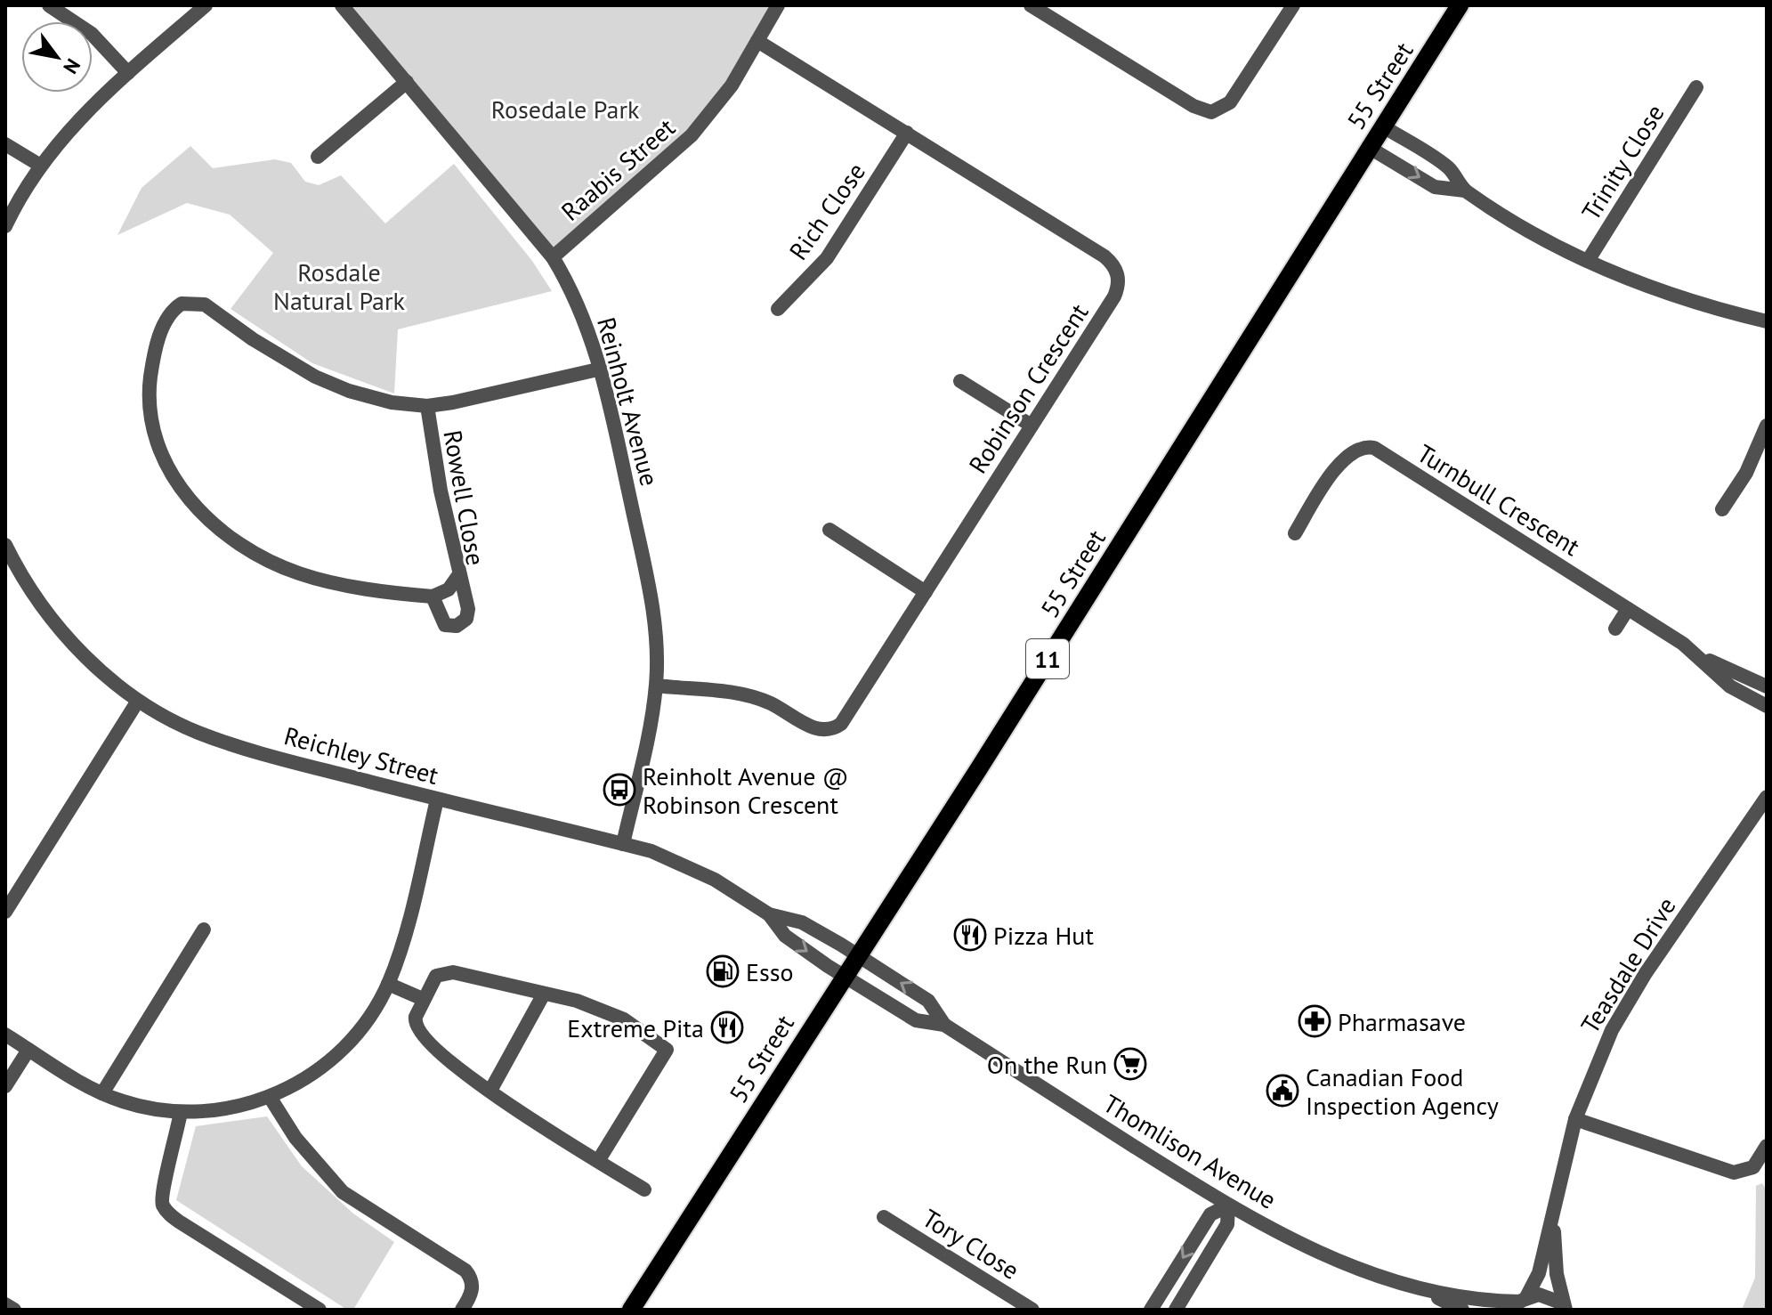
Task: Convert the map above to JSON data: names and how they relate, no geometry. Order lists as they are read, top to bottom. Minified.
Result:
{"streets":{"main road":["55 Street","11"],"street":["Trinity Close","Raabis Street","Rich Close","Robinson Crescent","Reinholt Avenue","Rowell Close","Turnbull Crescent","Reichley Street","Teasdale Drive","Thomlison Avenue","Tory Close"]},"crossings":[["55 Street","Reichley Street"],["55 Street","Thomlison Avenue"],["Raabis Street","Robinson Crescent"],["Raabis Street","Reinholt Avenue"],["Rich Close","Robinson Crescent"],["Robinson Crescent","Reinholt Avenue"],["Reinholt Avenue","Rowell Close"],["Reinholt Avenue","Reichley Street"],["Reichley Street","Thomlison Avenue"],["Teasdale Drive","Thomlison Avenue"]],"parks":["Rosedale Park","Rosdale Natural Park"],"places":{"bus stop":["Reinholt Avenue @ Robinson Crescent"],"restaurant":["Pizza Hut","Extreme Pita"],"fuel station":["Esso"],"pharmacy":["Pharmasave"],"supermarket":["On the Run"],"public building":["Canadian Food Inspection Agency"]},"north":"bottom right"}
